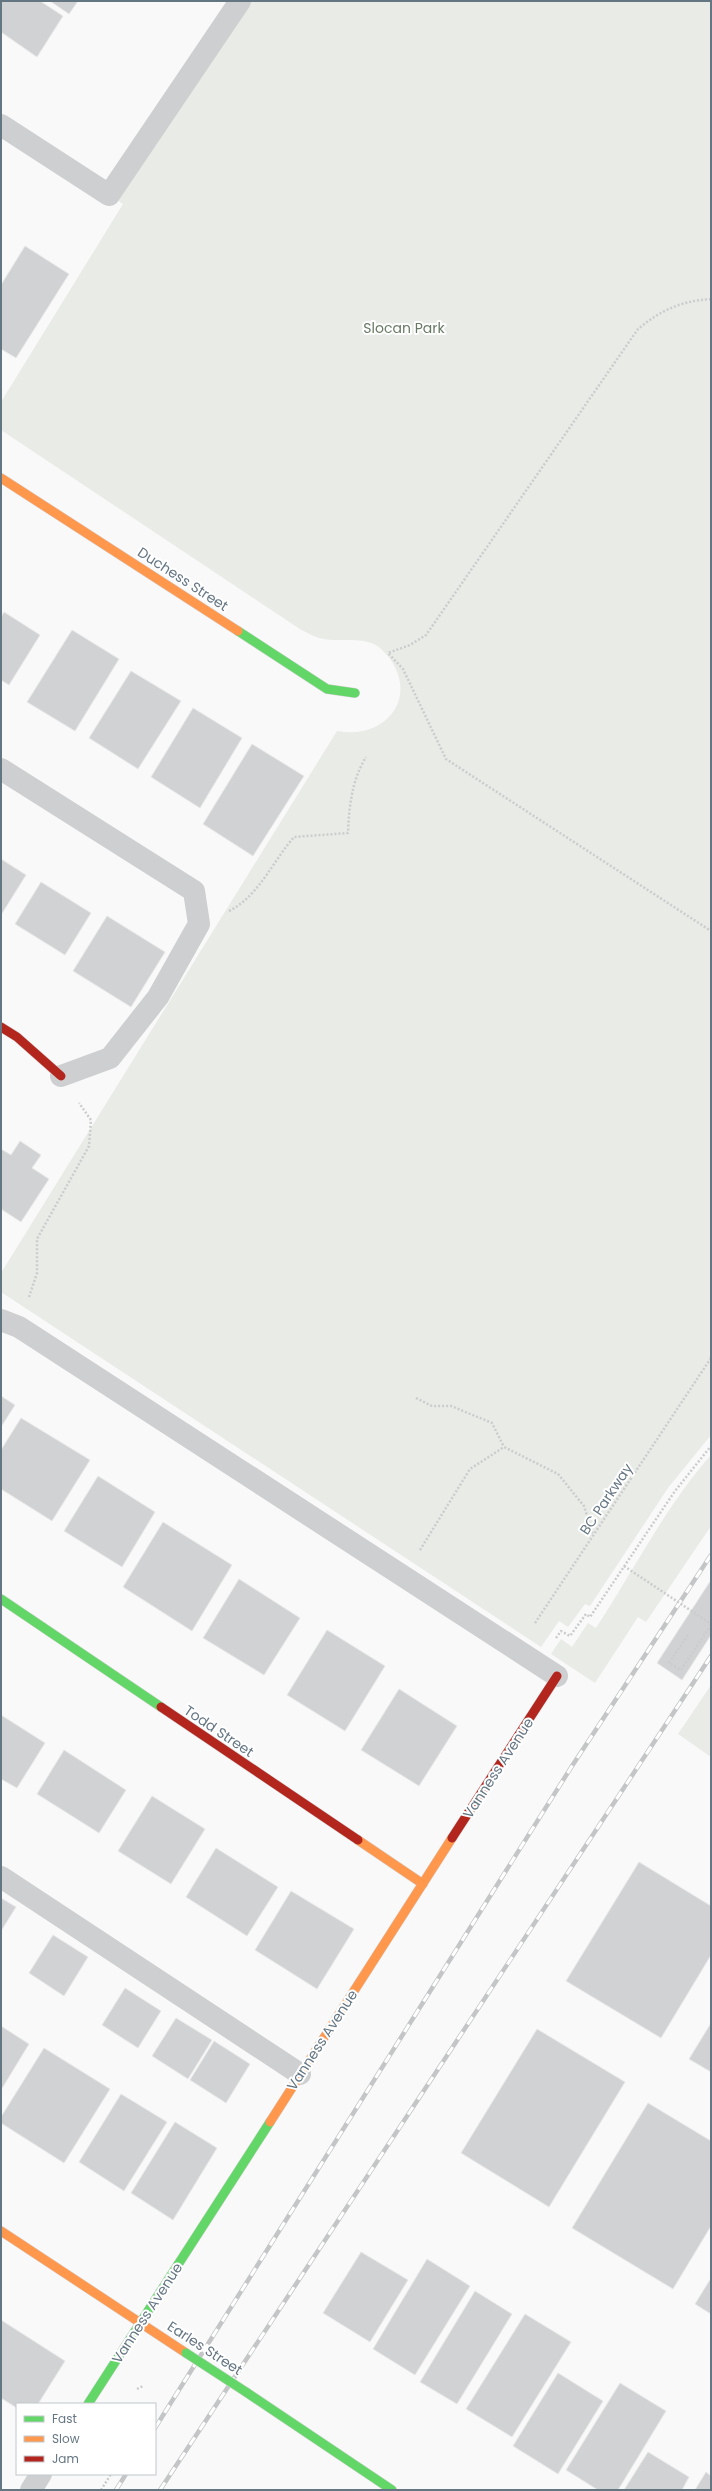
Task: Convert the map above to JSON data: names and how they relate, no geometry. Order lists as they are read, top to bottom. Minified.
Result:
{"streets":{"street":["Duchess Street","Todd Street","Vanness Avenue","Earles Street"],"path":["BC Parkway"]},"crossings":[["Todd Street","Vanness Avenue"],["Vanness Avenue","Earles Street"]],"parks":["Slocan Park"],"legend":["Fast","Slow","Jam"]}
